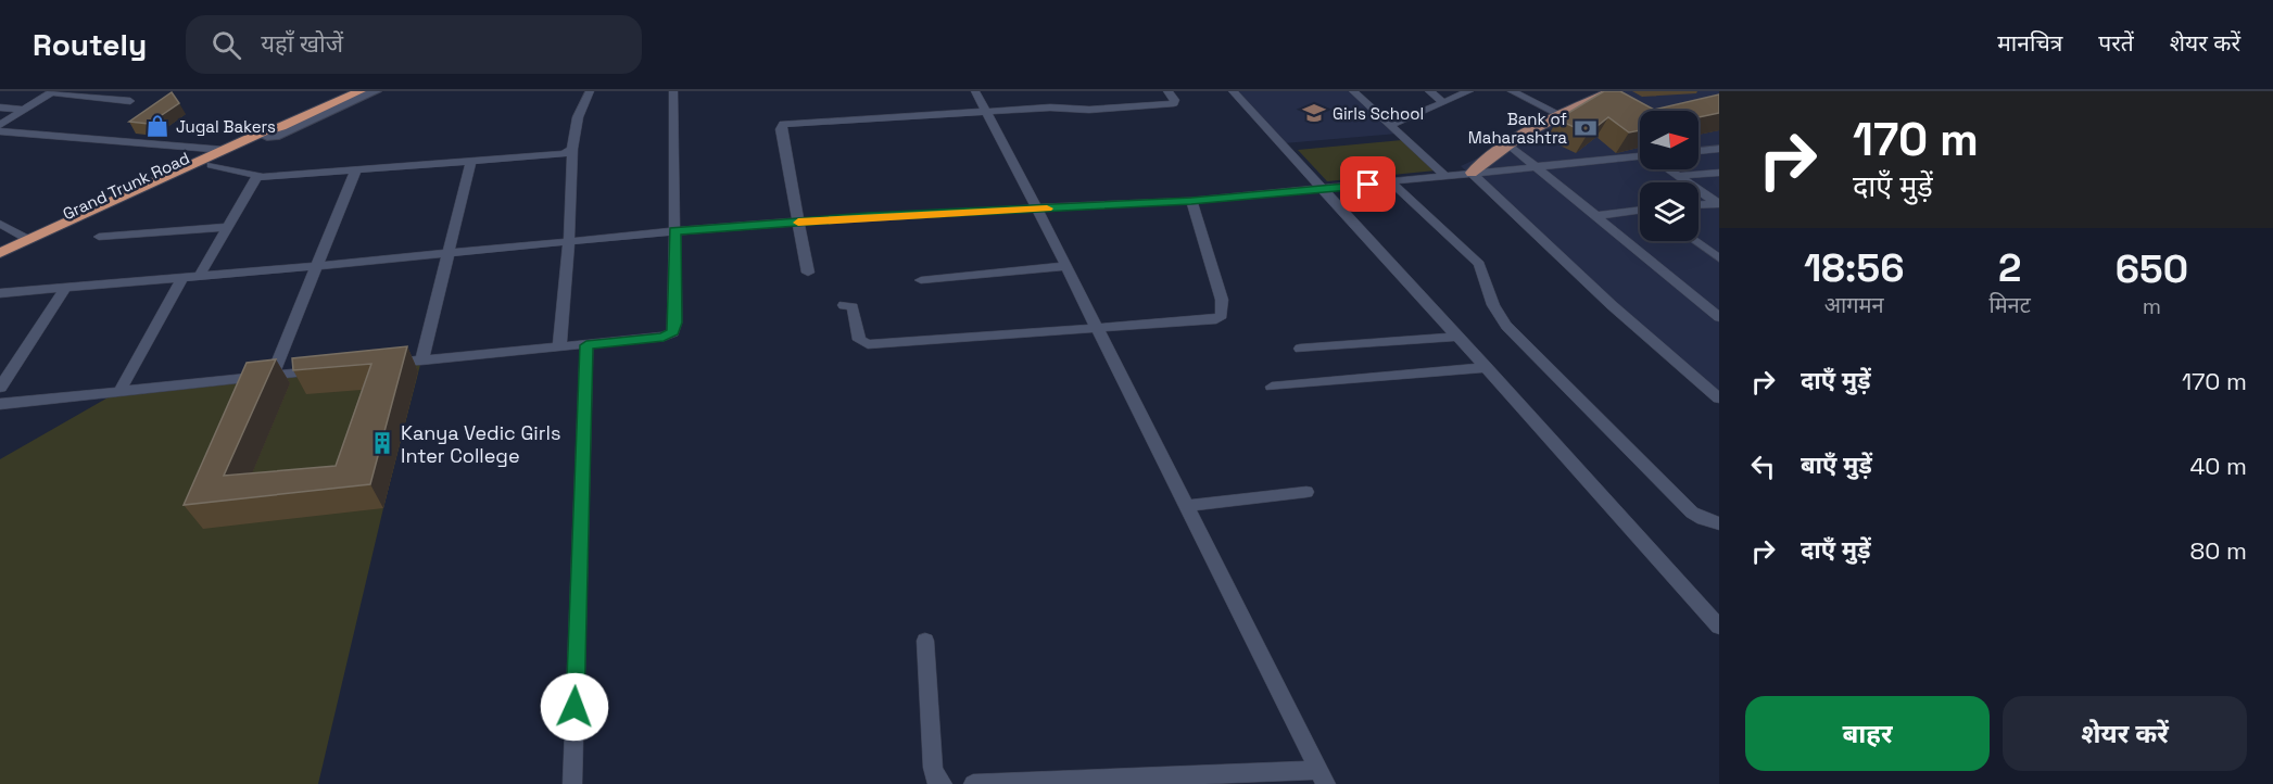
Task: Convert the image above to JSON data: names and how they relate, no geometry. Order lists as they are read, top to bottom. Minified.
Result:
{"streets":{"highway":["Grand Trunk Road"]},"places":{"school or university":["Girls School"],"shop":["Jugal Bakers"],"bank":["Bank of Maharashtra"],"building":["Kanya Vedic Girls Inter College"]},"north":"right","page":{"header":"Routely","search":"यहाँ खोजें","nav":["मानचित्र","परतें","शेयर करें"],"turn":["170 m","दाएँ मुड़ें"],"eta":["18:56","आगमन","2","मिनट","650","m"],"list":[{"name":"दाएँ मुड़ें","value":"170 m"},{"name":"बाएँ मुड़ें","value":"40 m"},{"name":"दाएँ मुड़ें","value":"80 m"}],"buttons":["बाहर","शेयर करें"]}}
